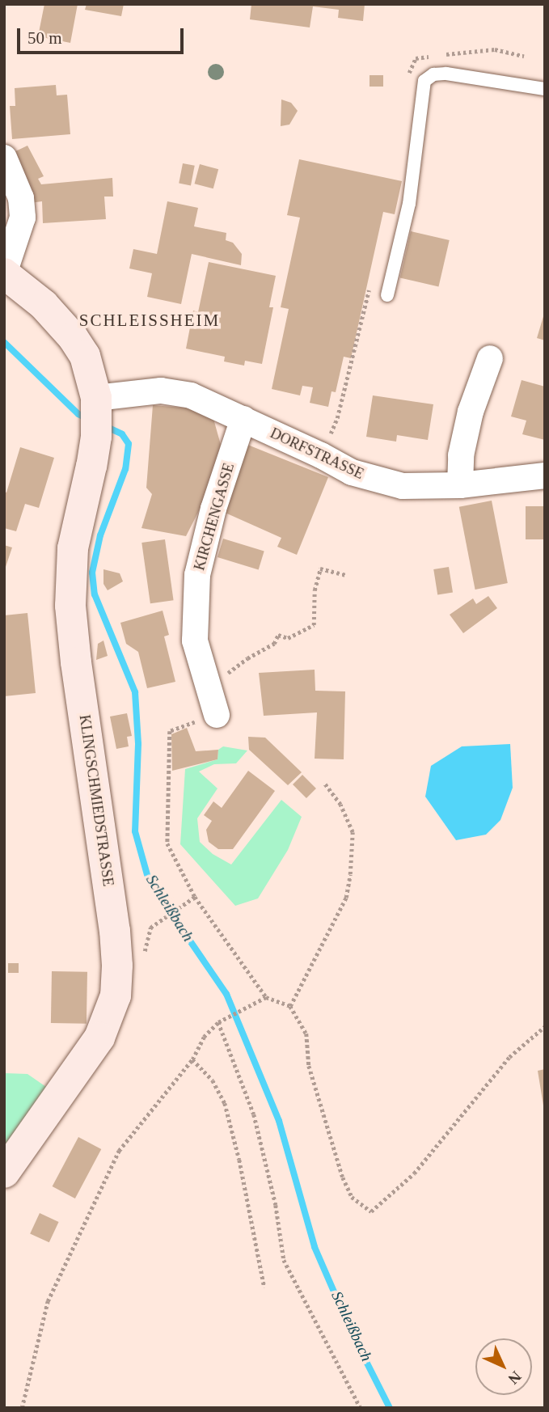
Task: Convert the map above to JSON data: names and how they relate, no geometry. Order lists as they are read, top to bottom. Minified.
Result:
{"streets":{"main road":["KLINGSCHMIEDSTRASSE"],"street":["DORFSTRASSE","KIRCHENGASSE"]},"crossings":[["DORFSTRASSE","KIRCHENGASSE"],["DORFSTRASSE","KLINGSCHMIEDSTRASSE"]],"districts":["SCHLEISSHEIM"],"water":["Schleißbach"],"scale_bar":"50 m","north":"bottom right"}
